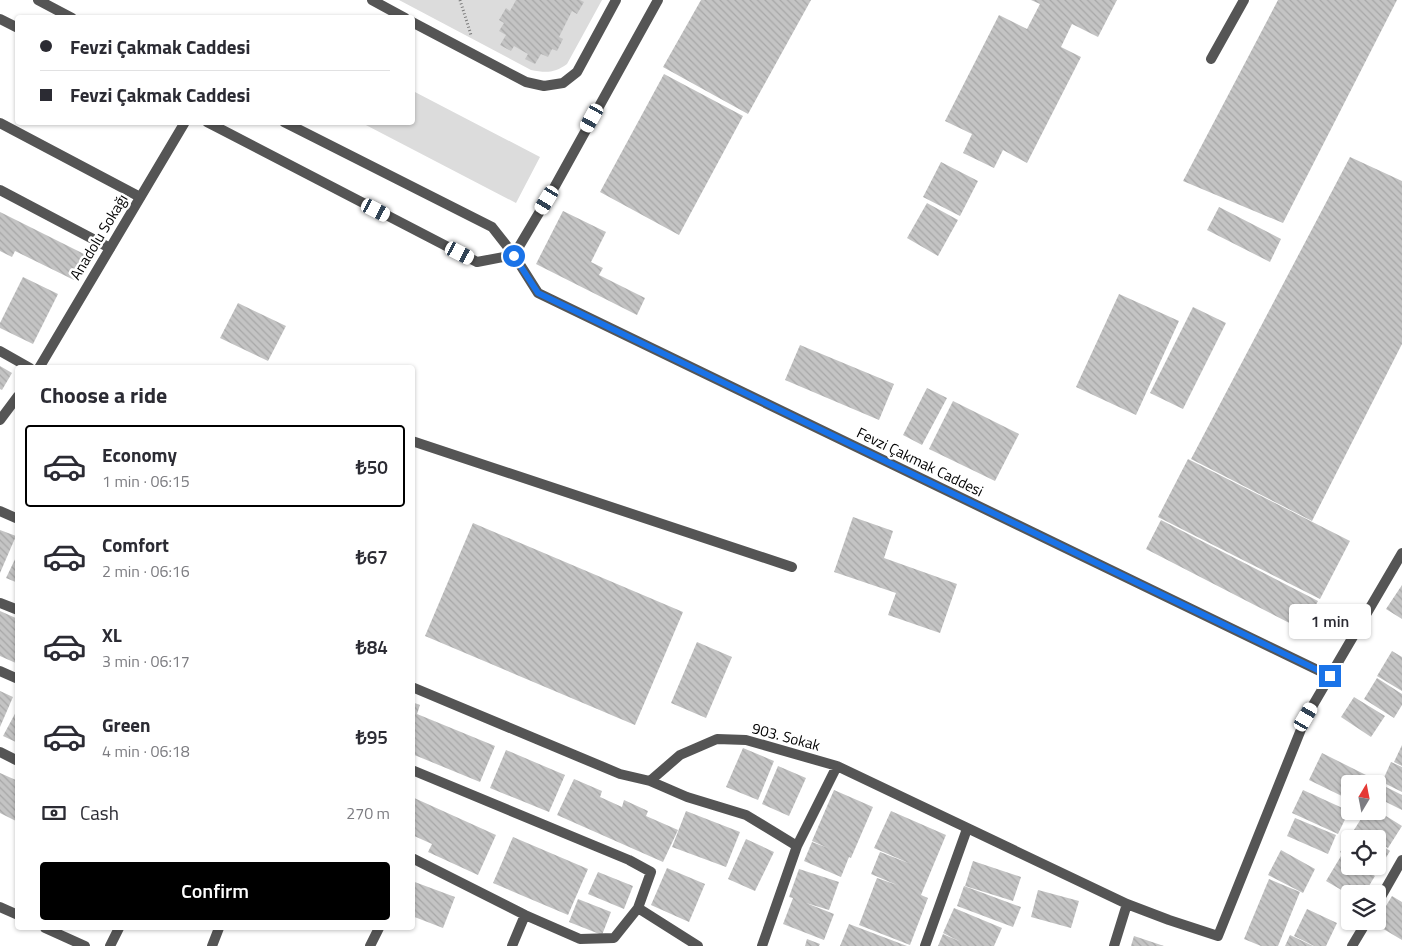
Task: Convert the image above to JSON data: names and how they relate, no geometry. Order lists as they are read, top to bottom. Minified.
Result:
{"streets":{"street":["Anadolu Sokağı","Fevzi Çakmak Caddesi","903. Sokak"]},"north":"top","page":{"banner":["Fevzi Çakmak Caddesi","Fevzi Çakmak Caddesi"],"heading":"Choose a ride","list":[{"name":"Economy","note":"1 min · 06:15","value":"₺50"},{"name":"Comfort","note":"2 min · 06:16","value":"₺67"},{"name":"XL","note":"3 min · 06:17","value":"₺84"},{"name":"Green","note":"4 min · 06:18","value":"₺95"}],"bubble":"1 min","pay":["Cash","270 m"],"buttons":"Confirm"}}
